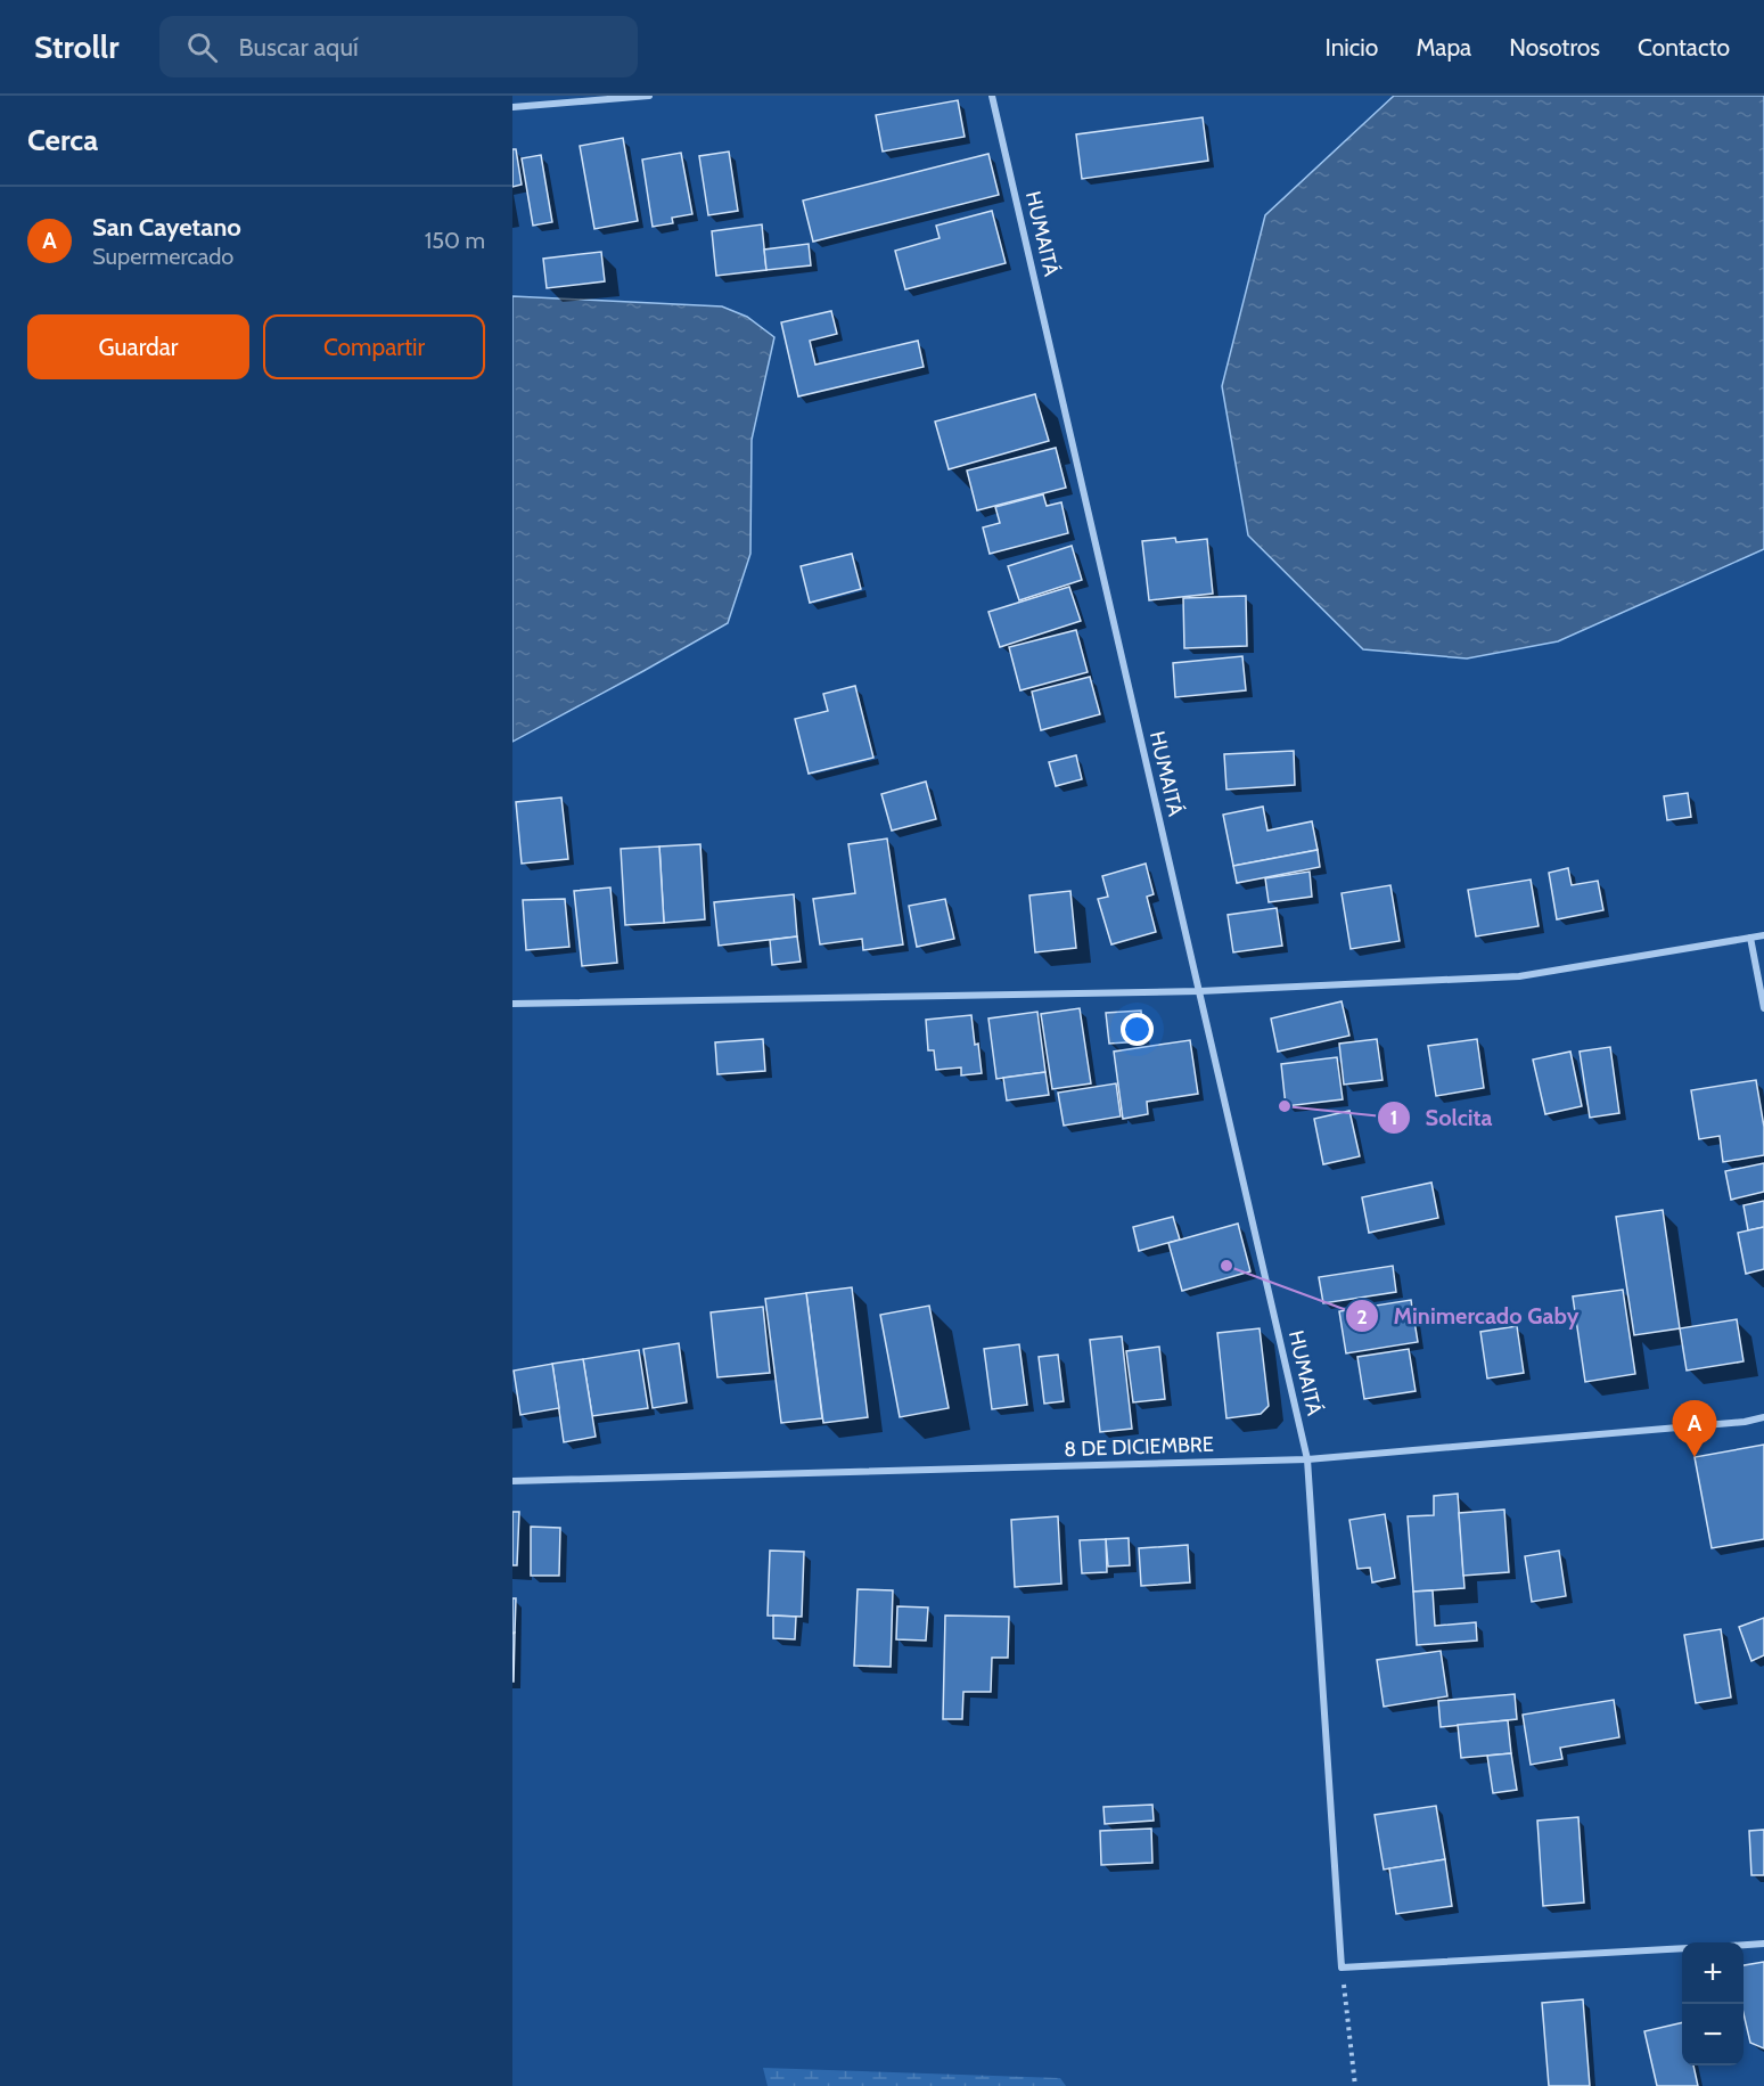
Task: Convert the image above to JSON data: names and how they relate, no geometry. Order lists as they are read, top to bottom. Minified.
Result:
{"streets":{"street":["HUMAITÁ","8 DE DICIEMBRE"]},"crossings":[["HUMAITÁ","8 DE DICIEMBRE"]],"places":["Solcita","Minimercado Gaby"],"page":{"header":"Strollr","search":"Buscar aquí","nav":["Inicio","Mapa","Nosotros","Contacto"],"heading":"Cerca","list":[{"mark":"A","name":"San Cayetano","note":"Supermercado","value":"150 m"}],"buttons":["Guardar","Compartir"],"pins":"A","map_buttons":["+","−"]}}
